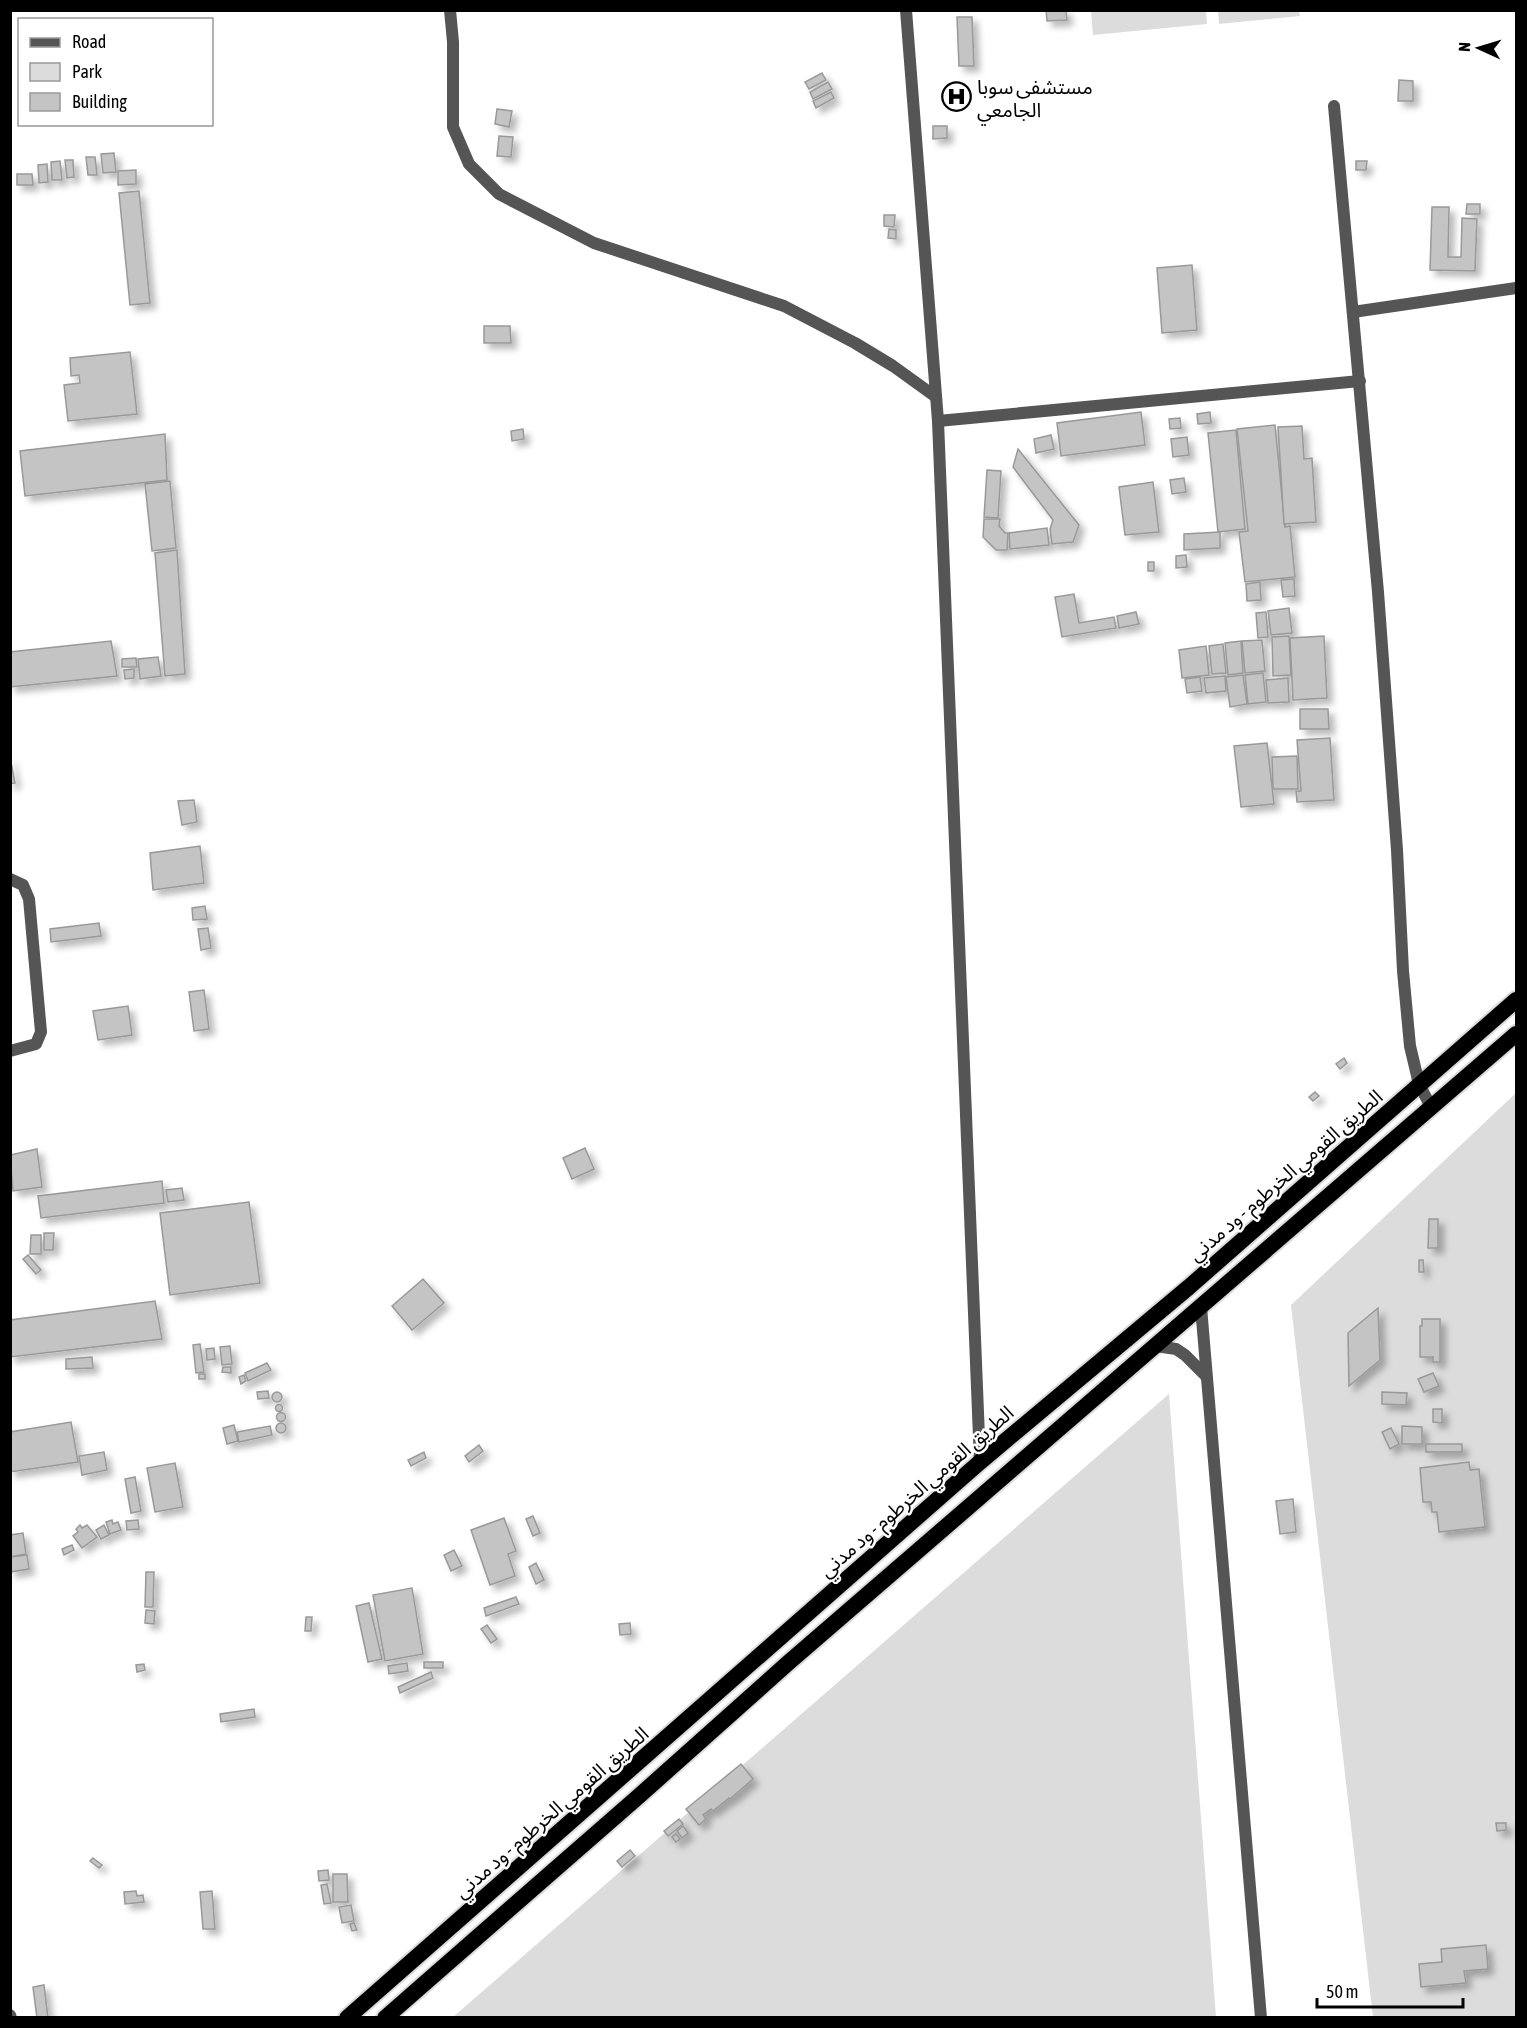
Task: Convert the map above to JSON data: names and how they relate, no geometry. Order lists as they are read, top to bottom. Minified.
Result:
{"streets":{"highway":["الطريق القومي الخرطوم - ود مدني"]},"places":{"hospital":["مستشفى سوبا الجامعي"]},"legend":["Road","Park","Building"],"scale_bar":"50 m","north":"left"}
